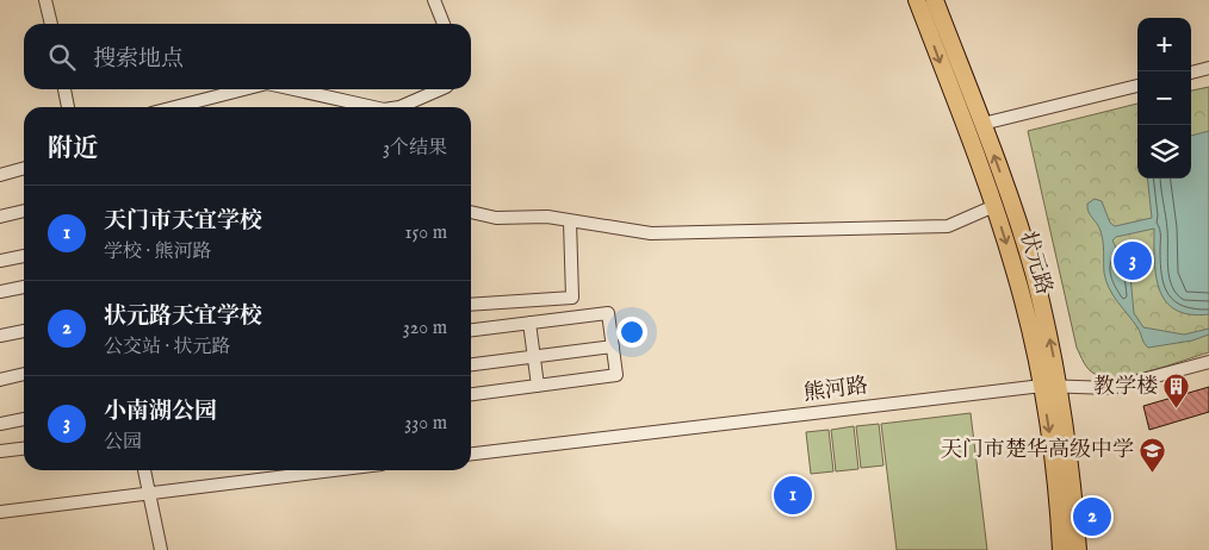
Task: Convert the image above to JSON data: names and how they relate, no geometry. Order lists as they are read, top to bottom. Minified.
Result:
{"streets":{"main road":["状元路"],"street":["熊河路"]},"crossings":[["状元路","熊河路"]],"places":{"building":["教学楼"],"school or university":["天门市楚华高级中学"]},"page":{"map_buttons":["+","−"],"search":"搜索地点","heading":["附近","3个结果"],"list":[{"mark":"1","name":"天门市天宜学校","note":"学校 · 熊河路","value":"150 m"},{"mark":"2","name":"状元路天宜学校","note":"公交站 · 状元路","value":"320 m"},{"mark":"3","name":"小南湖公园","note":"公园","value":"330 m"}],"pins":["3","1","2"]}}
